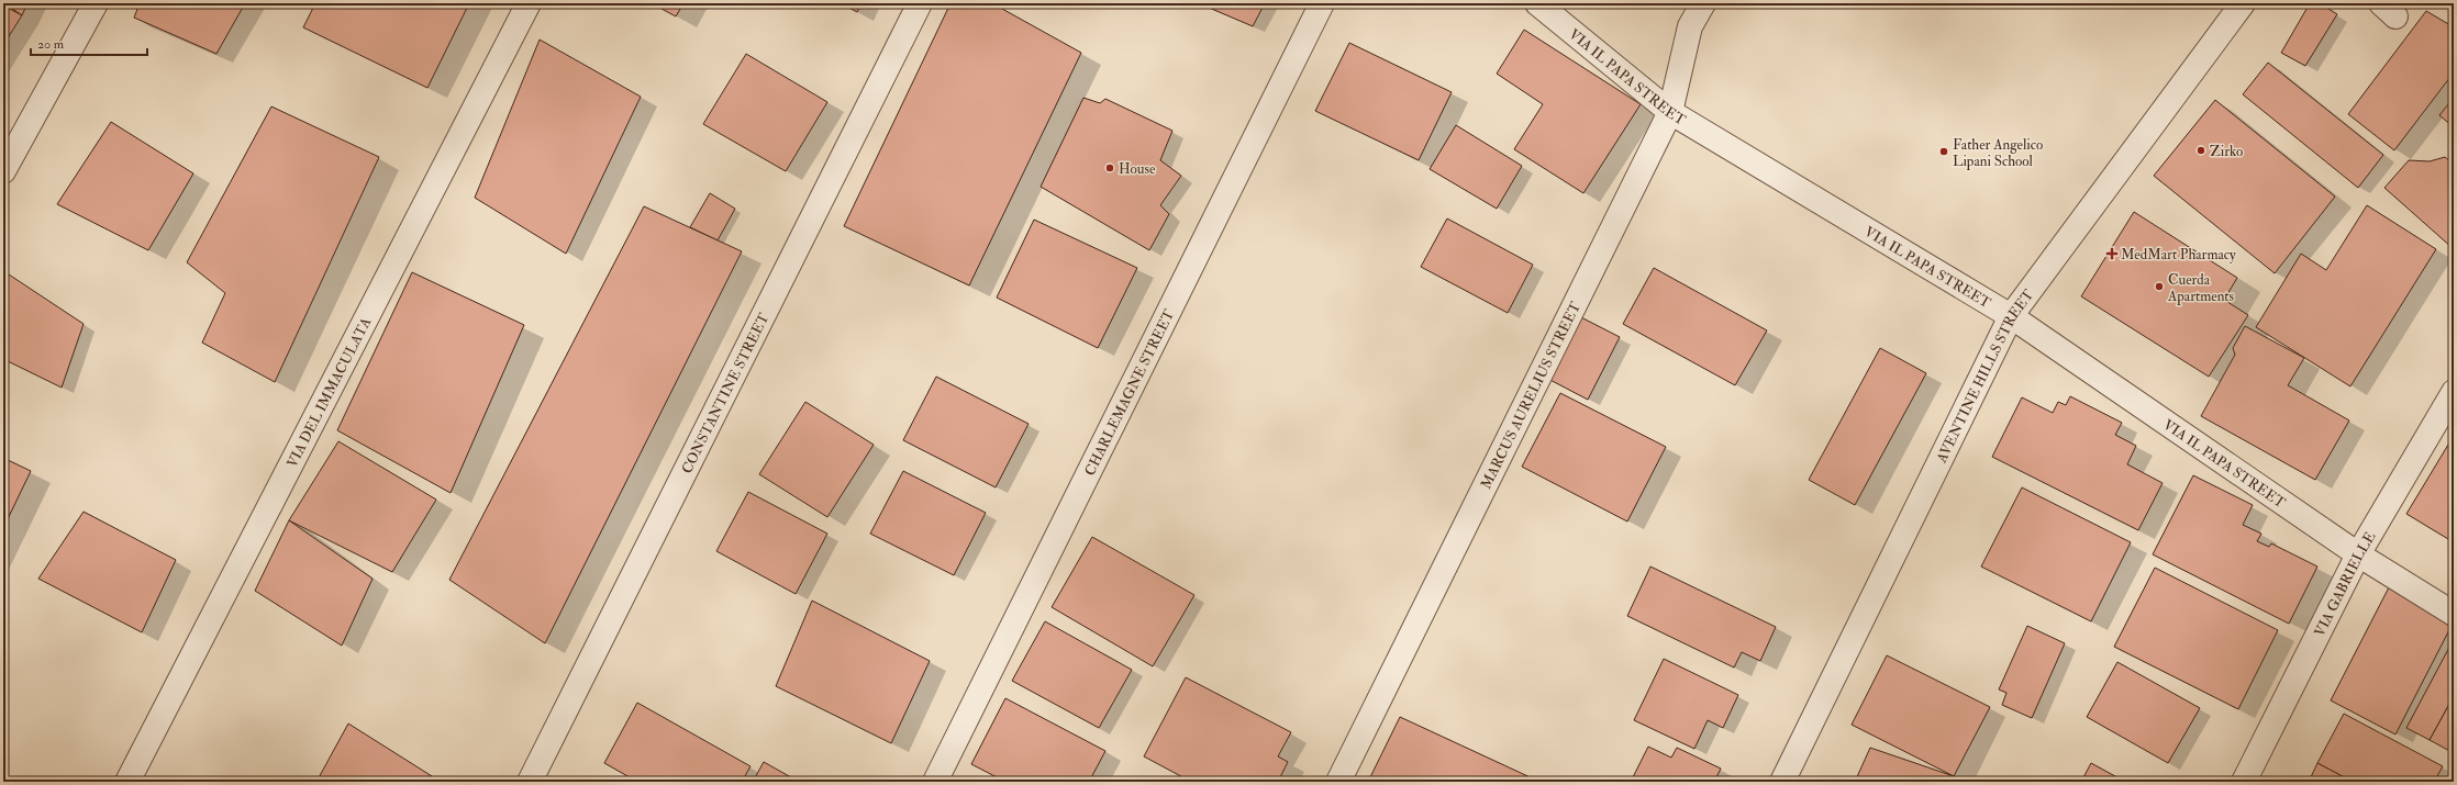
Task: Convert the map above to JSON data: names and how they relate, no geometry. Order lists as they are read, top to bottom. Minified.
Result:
{"streets":{"street":["VIA IL PAPA STREET","AVENTINE HILLS STREET","VIA DEL IMMACULATA","CONSTANTINE STREET","CHARLEMAGNE STREET","MARCUS AURELIUS STREET","VIA GABRIELLE"]},"crossings":[["VIA IL PAPA STREET","AVENTINE HILLS STREET"],["VIA IL PAPA STREET","MARCUS AURELIUS STREET"],["VIA IL PAPA STREET","VIA GABRIELLE"]],"places":{"other":["Zirko","Father Angelico Lipani School","House","Cuerda Apartments"],"health":["MedMart Pharmacy"]},"scale_bar":"20 m"}
